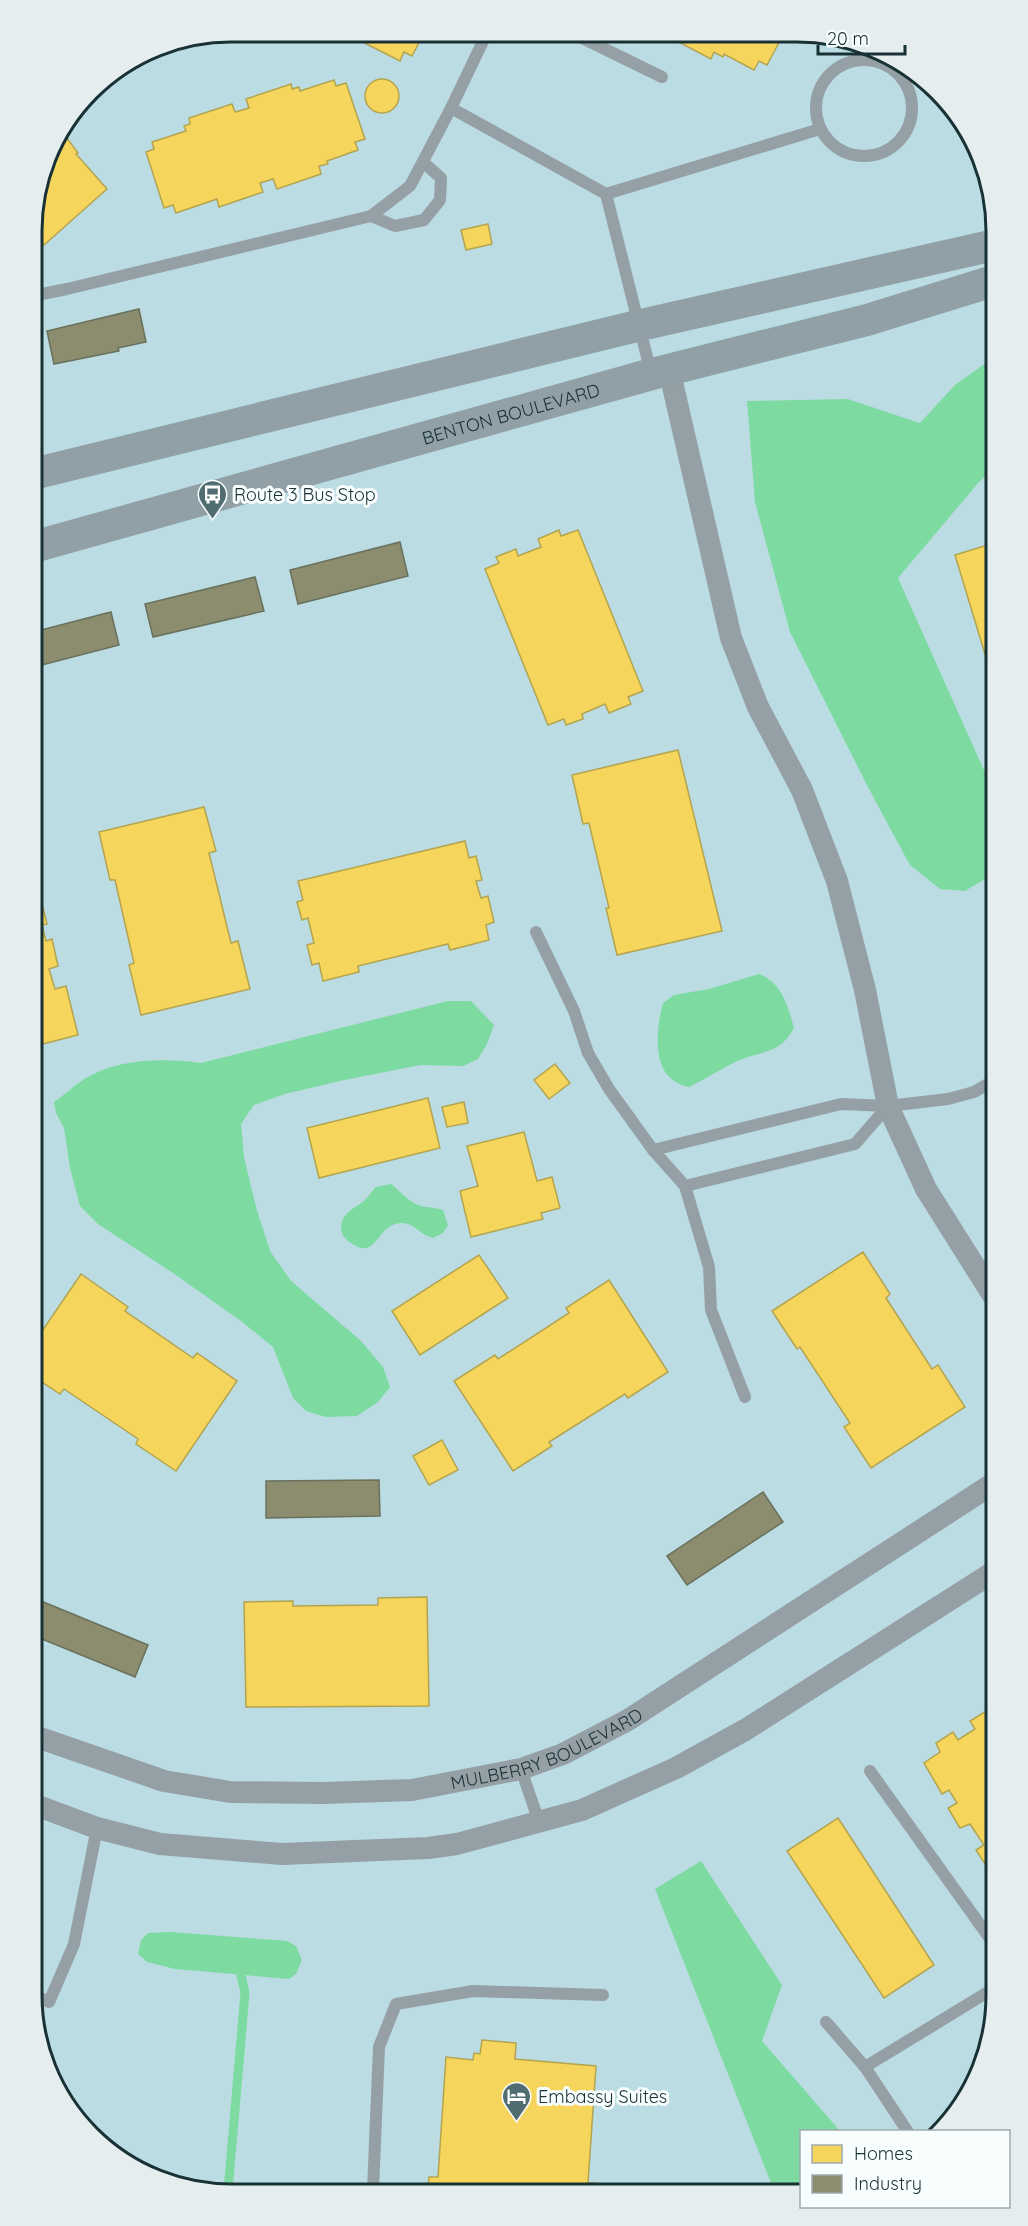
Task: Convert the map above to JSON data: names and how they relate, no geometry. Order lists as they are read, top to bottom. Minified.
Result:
{"streets":{"street":["BENTON BOULEVARD","MULBERRY BOULEVARD"]},"places":{"bus stop":["Route 3 Bus Stop"],"hotel":["Embassy Suites"]},"legend":["Homes","Industry"],"scale_bar":"20 m"}
